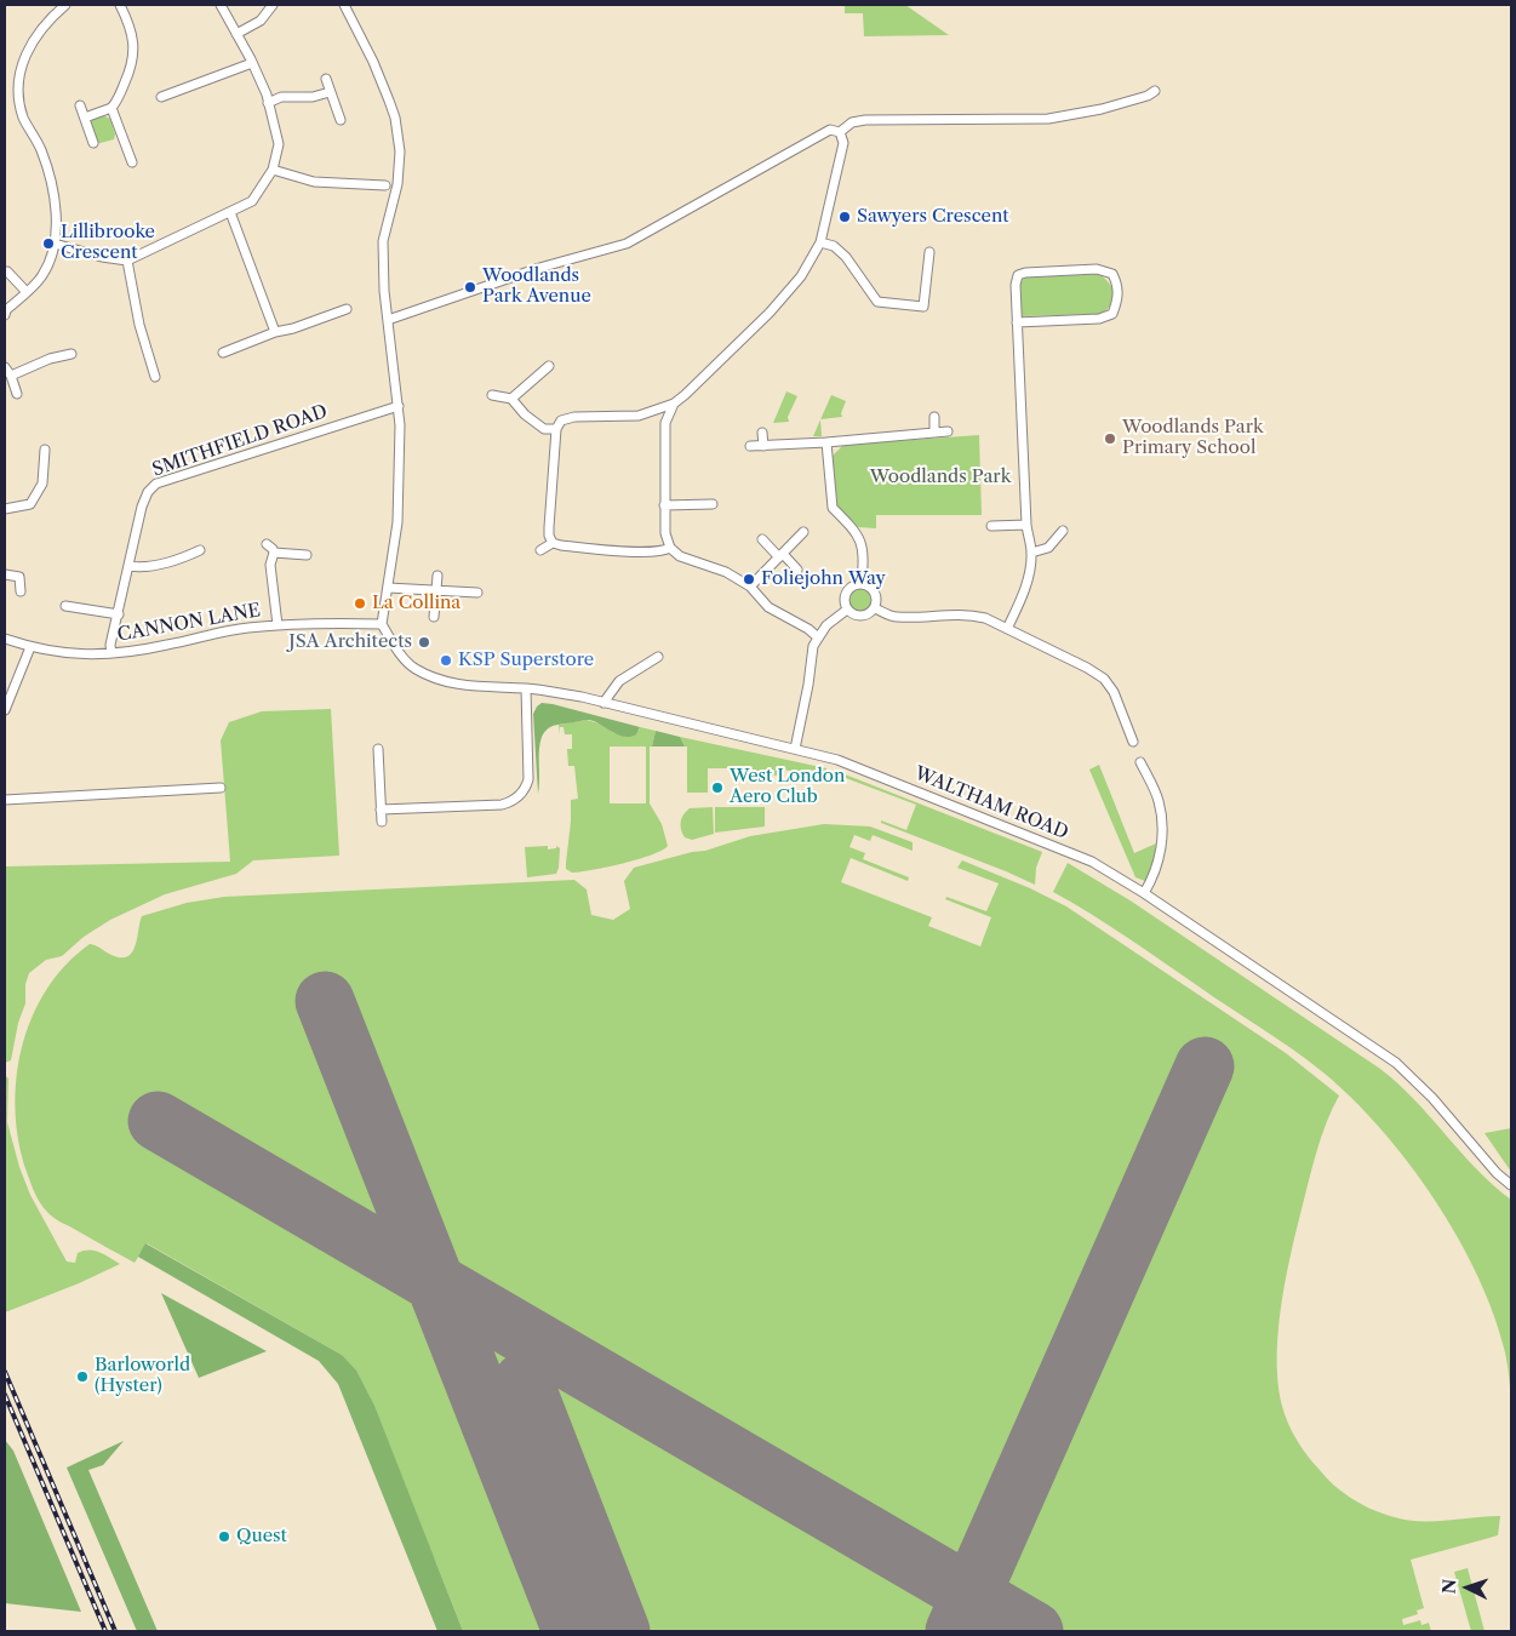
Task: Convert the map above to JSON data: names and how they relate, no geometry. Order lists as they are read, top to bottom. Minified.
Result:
{"streets":{"street":["SMITHFIELD ROAD","CANNON LANE","WALTHAM ROAD"]},"crossings":[["SMITHFIELD ROAD","CANNON LANE"],["CANNON LANE","WALTHAM ROAD"]],"parks":["Woodlands Park"],"places":["Sawyers Crescent","Lillibrooke Crescent","Woodlands Park Avenue","Woodlands Park Primary School","Foliejohn Way","La Collina","JSA Architects","KSP Superstore","West London Aero Club","Barloworld (Hyster)","Quest"],"north":"left"}
